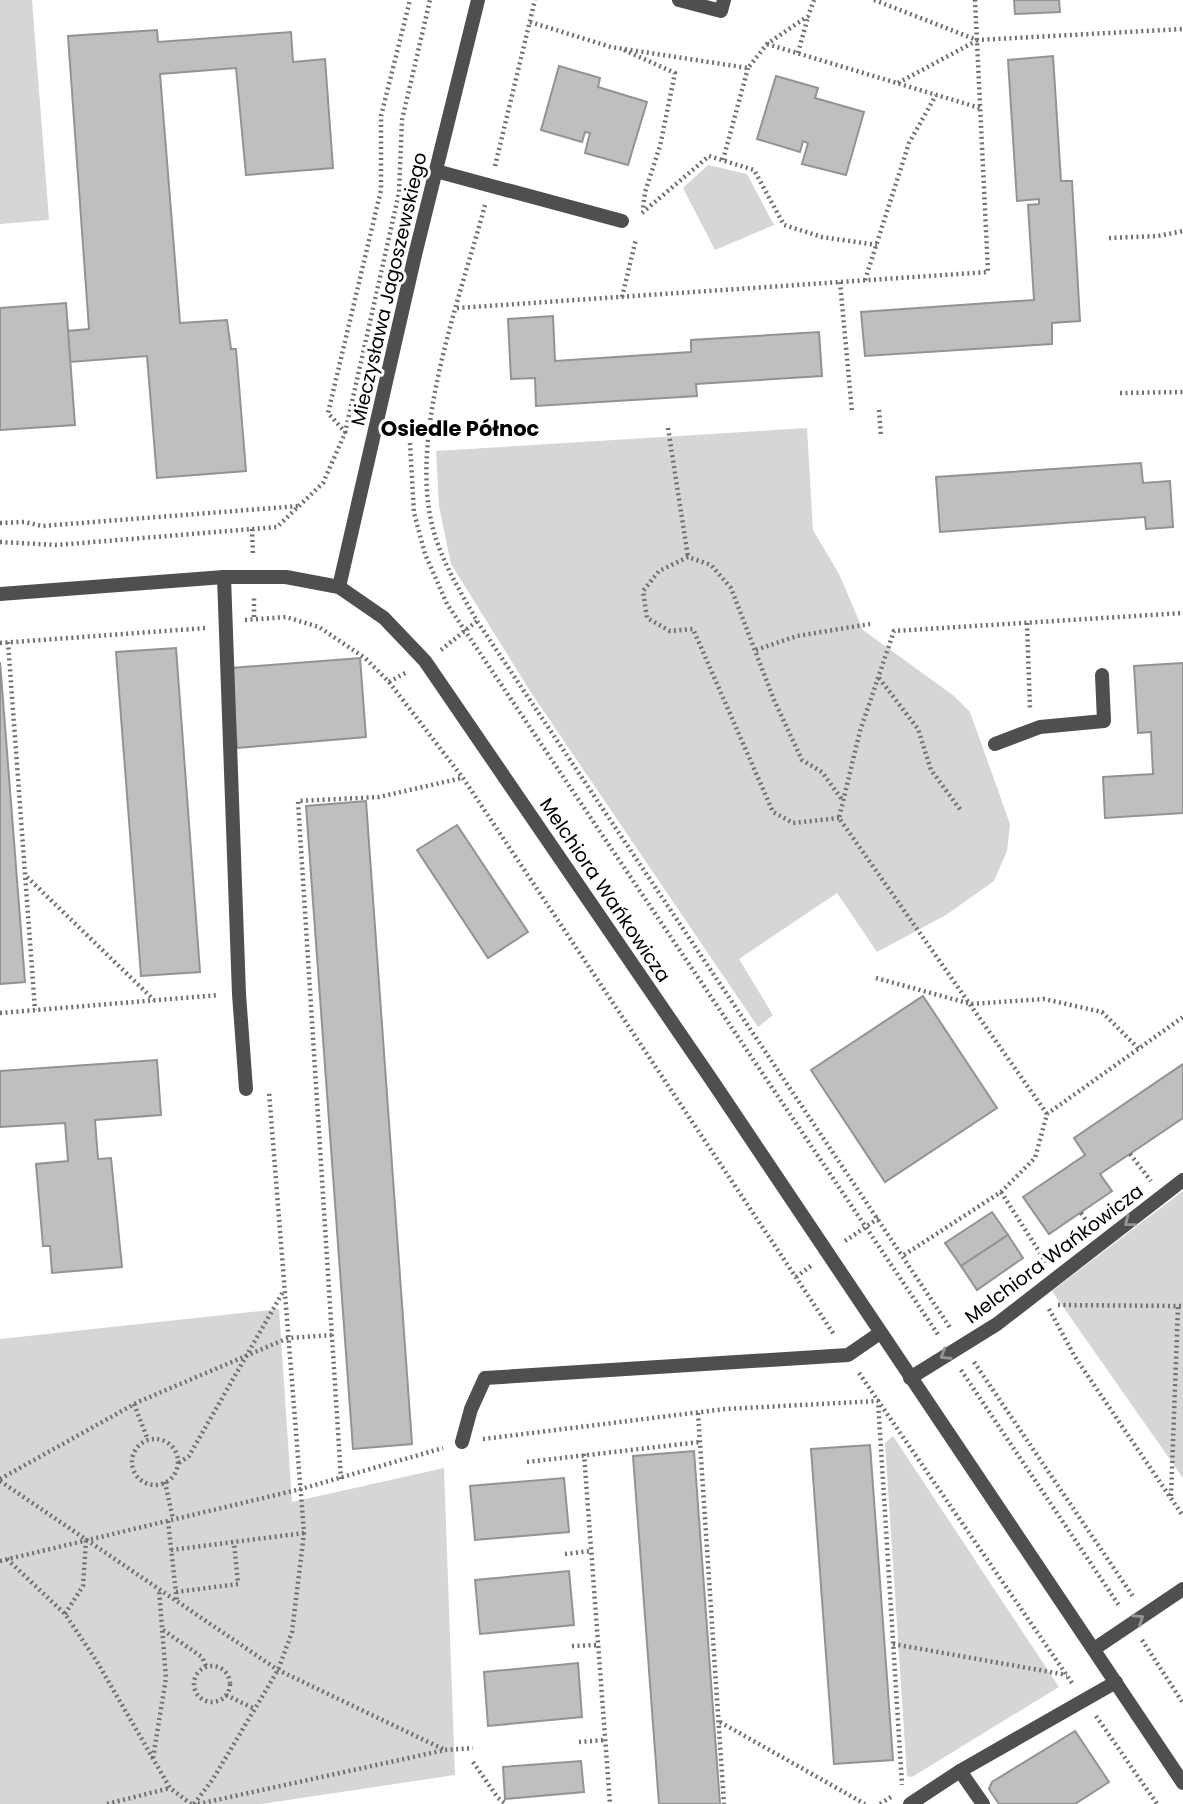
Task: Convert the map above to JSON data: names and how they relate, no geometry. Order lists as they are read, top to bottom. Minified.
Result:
{"streets":{"street":["Mieczysława Jagoszewskiego","Melchiora Wańkowicza"]},"crossings":[["Mieczysława Jagoszewskiego","Melchiora Wańkowicza"]],"districts":["Osiedle Północ"]}
